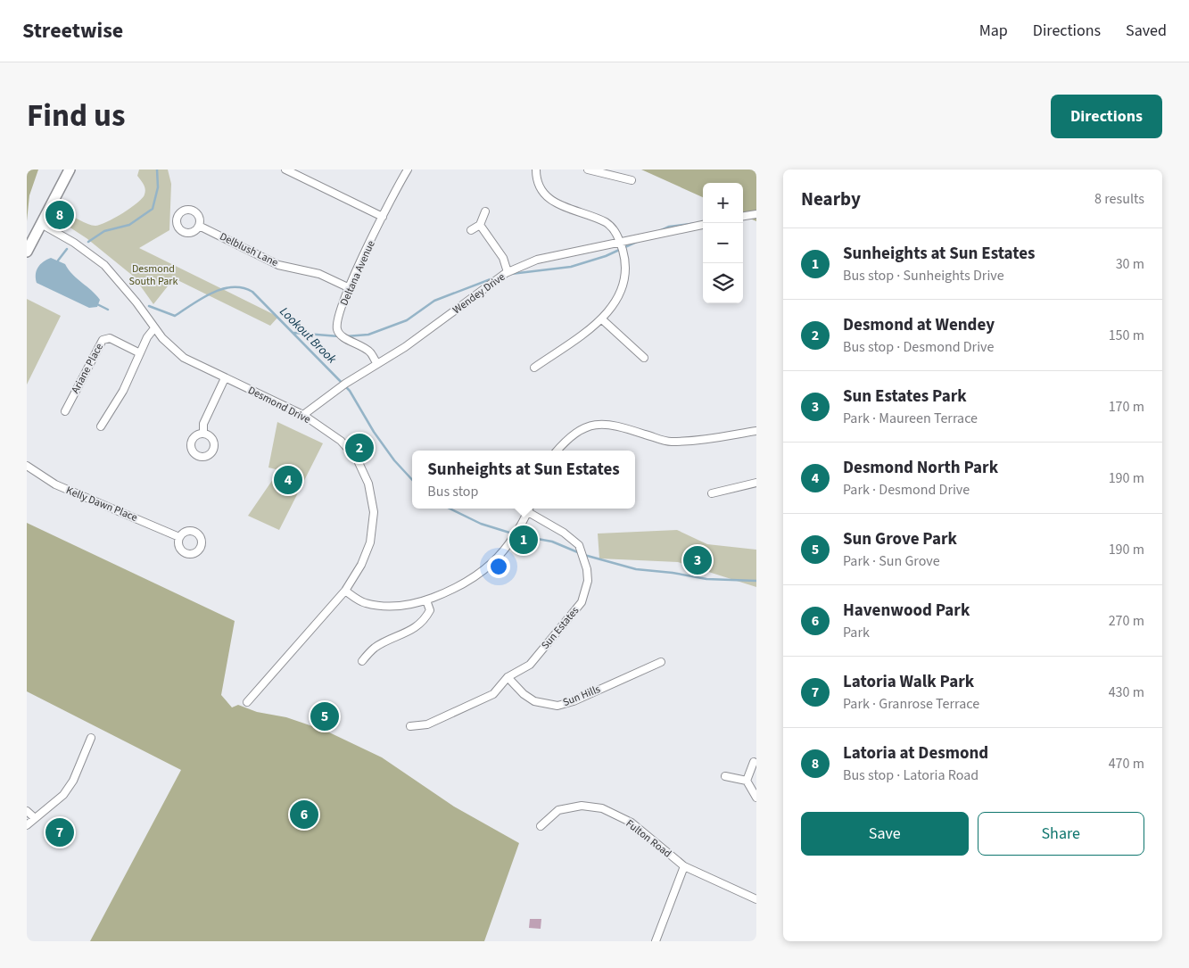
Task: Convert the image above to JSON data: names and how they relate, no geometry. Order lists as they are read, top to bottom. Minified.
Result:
{"streets":{"street":["Delblush Lane","Deltana Avenue","Wendey Drive","Ariane Place","Desmond Drive","Kelly Dawn Place","Sun Estates","Sun Hills","Fulton Road"]},"crossings":[["Delblush Lane","Deltana Avenue"],["Deltana Avenue","Wendey Drive"],["Wendey Drive","Desmond Drive"],["Sun Estates","Sun Hills"]],"water":["Lookout Brook"],"parks":["Desmond South Park"],"page":{"header":"Streetwise","nav":["Map","Directions","Saved"],"title":"Find us","buttons":["Directions",["Save","Share"]],"heading":["Nearby","8 results"],"map_buttons":["+","−"],"pins":["8","2","4","1","3","5","6","7"],"list":[{"mark":"1","name":"Sunheights at Sun Estates","note":"Bus stop · Sunheights Drive","value":"30 m"},{"mark":"2","name":"Desmond at Wendey","note":"Bus stop · Desmond Drive","value":"150 m"},{"mark":"3","name":"Sun Estates Park","note":"Park · Maureen Terrace","value":"170 m"},{"mark":"4","name":"Desmond North Park","note":"Park · Desmond Drive","value":"190 m"},{"mark":"5","name":"Sun Grove Park","note":"Park · Sun Grove","value":"190 m"},{"mark":"6","name":"Havenwood Park","note":"Park","value":"270 m"},{"mark":"7","name":"Latoria Walk Park","note":"Park · Granrose Terrace","value":"430 m"},{"mark":"8","name":"Latoria at Desmond","note":"Bus stop · Latoria Road","value":"470 m"}],"popup":["Sunheights at Sun Estates","Bus stop"]}}
